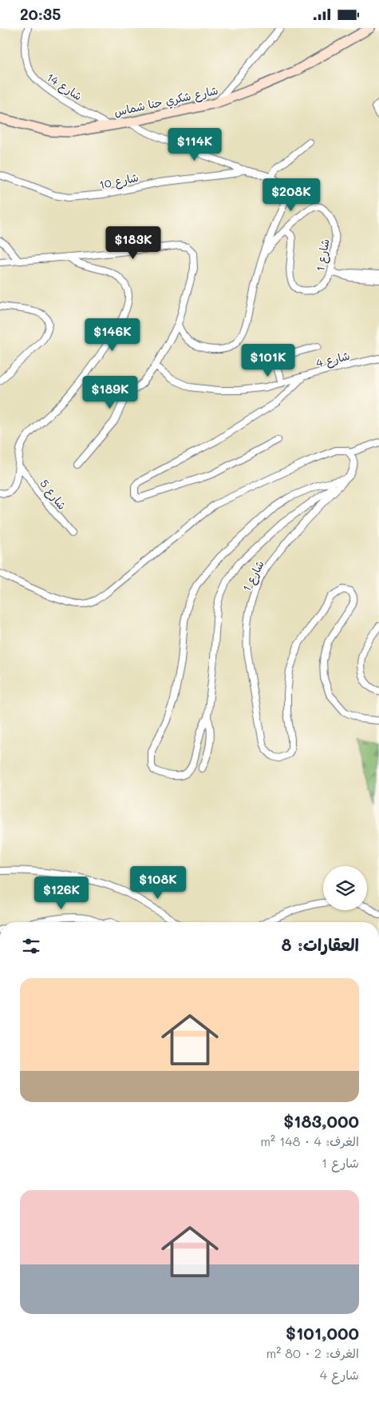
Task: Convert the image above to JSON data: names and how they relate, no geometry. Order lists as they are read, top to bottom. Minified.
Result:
{"streets":{"street":["شارع 14","شارع شكري حنا شماس","شارع 10","شارع 1","شارع 4","شارع 5"]},"crossings":[["شارع 14","شارع شكري حنا شماس"]],"page":{"status":"20:35","price":["$114K","$208K","$183K","$146K","$101K","$189K","$108K","$126K"],"heading":"العقارات: 8","list":[{"name":"$183,000","note":"الغرف: 4 · 148 m² · شارع 1"},{"name":"$101,000","note":"الغرف: 2 · 80 m² · شارع 4"}]}}
